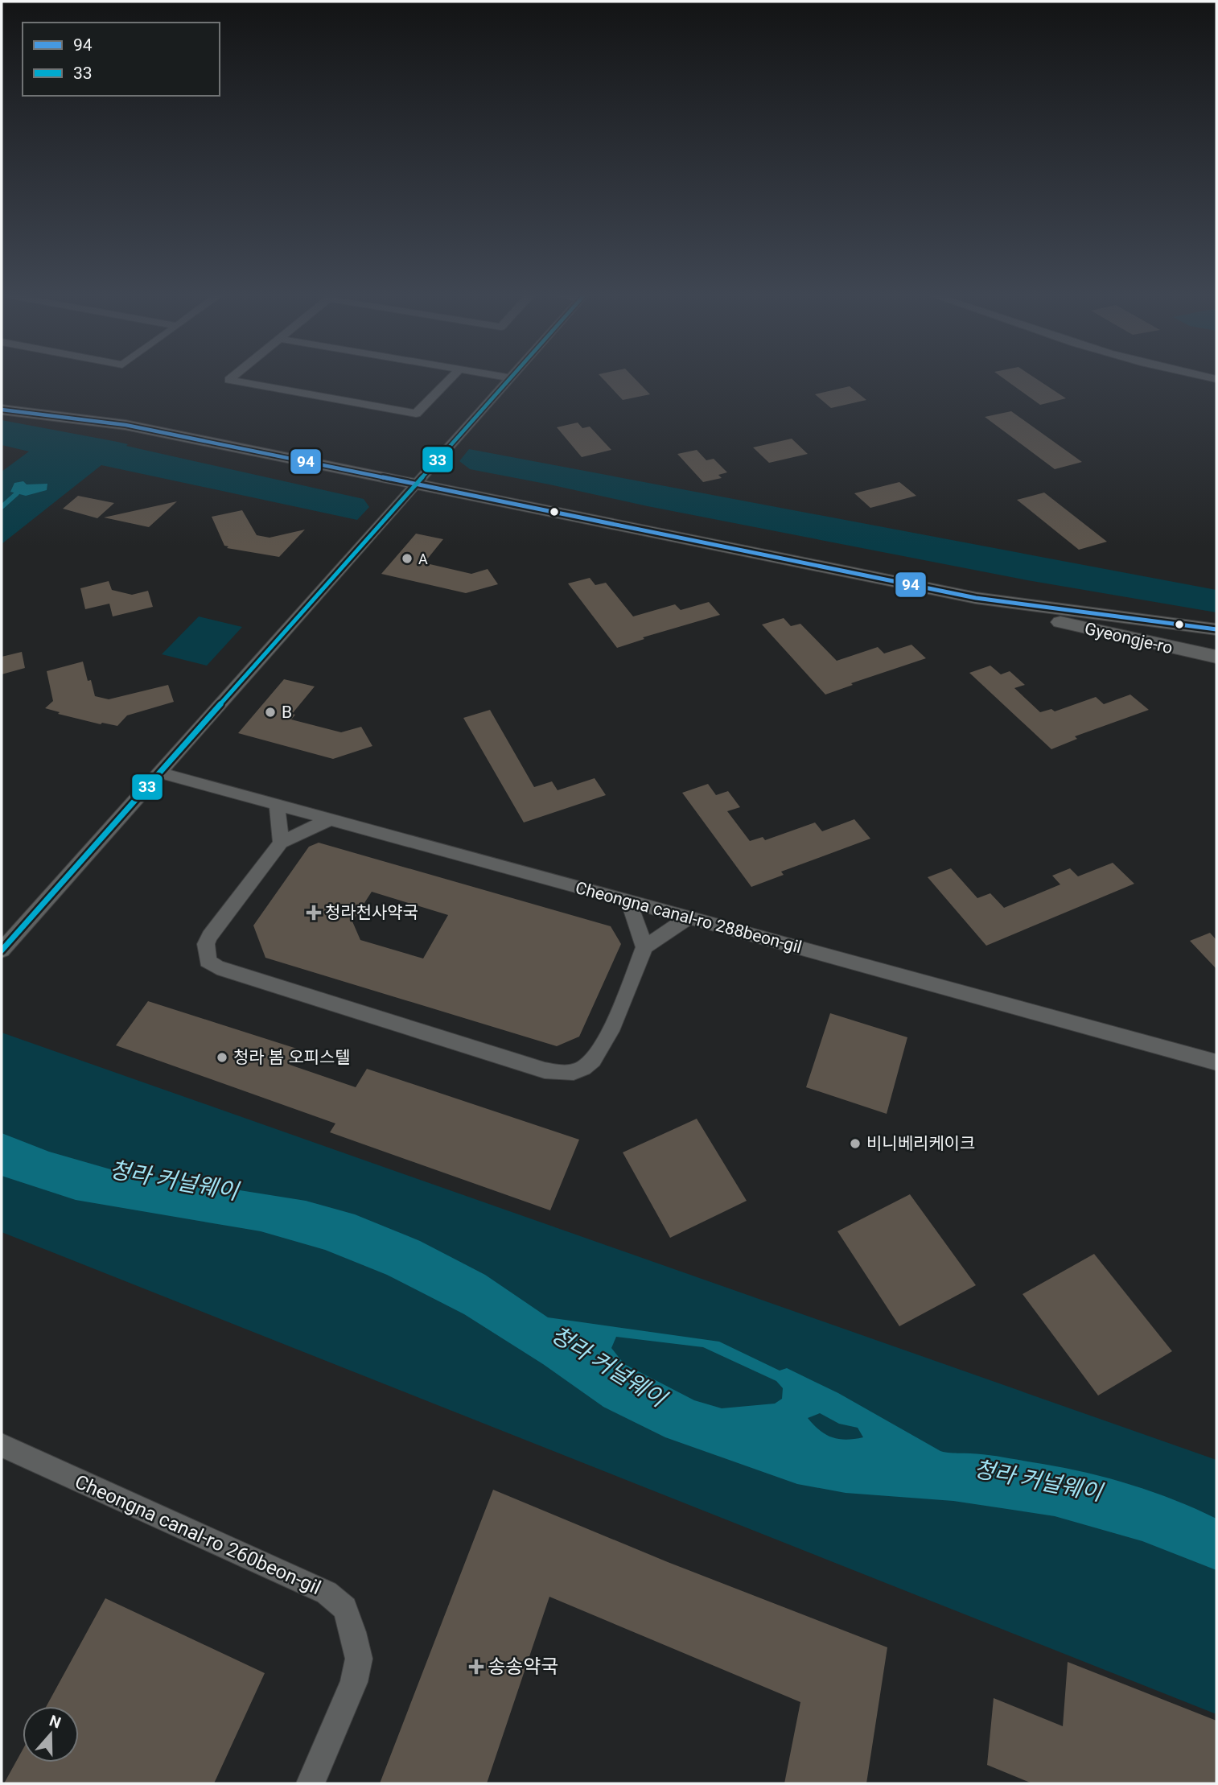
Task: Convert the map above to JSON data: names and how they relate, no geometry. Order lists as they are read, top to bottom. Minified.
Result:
{"streets":{"main road":["Gyeongje-ro"],"street":["Cheongna canal-ro 288beon-gil","Cheongna canal-ro 260beon-gil"]},"water":["청라 커널웨이"],"places":{"other":["A","B","청라 봄 오피스텔","비니베리케이크"],"health":["청라천사약국","송송약국"]},"lines":["transit line 33","transit line 94"],"legend":["94","33"],"north":"top"}
